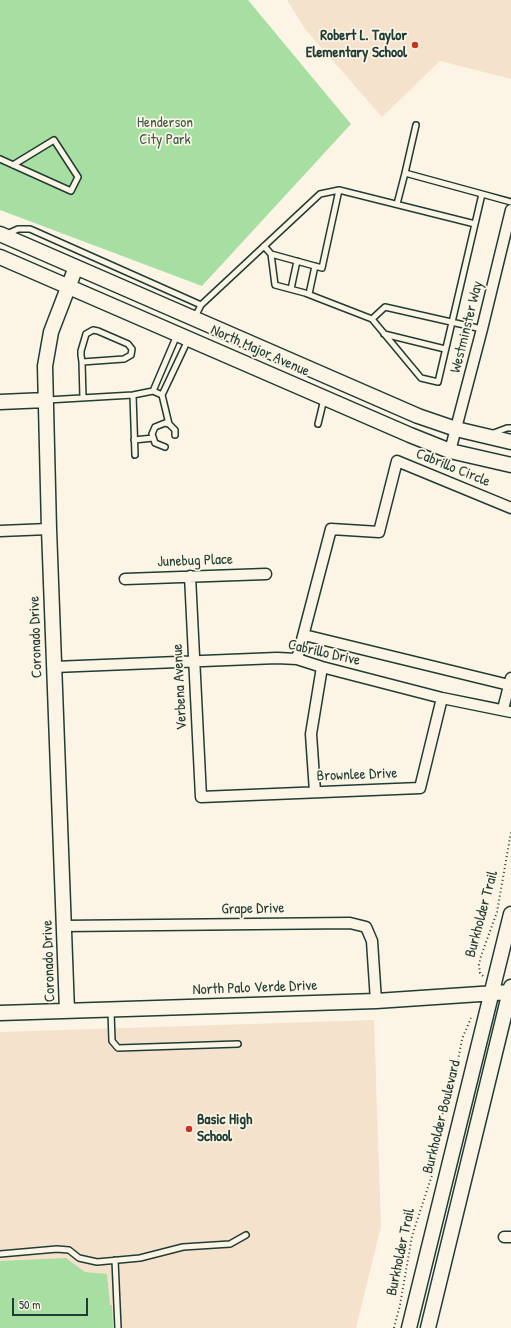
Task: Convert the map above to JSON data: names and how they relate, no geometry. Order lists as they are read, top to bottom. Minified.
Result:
{"streets":{"street":["Westminster Way","North Major Avenue","Cabrillo Circle","Junebug Place","Coronado Drive","Cabrillo Drive","Verbena Avenue","Brownlee Drive","Grape Drive","North Palo Verde Drive","Burkholder Boulevard"],"path":["Burkholder Trail"]},"crossings":[["Westminster Way","North Major Avenue"],["North Major Avenue","Coronado Drive"],["Cabrillo Circle","Cabrillo Drive"],["Junebug Place","Verbena Avenue"],["Coronado Drive","Cabrillo Drive"],["Coronado Drive","Grape Drive"],["Coronado Drive","North Palo Verde Drive"],["Cabrillo Drive","Verbena Avenue"],["Cabrillo Drive","Brownlee Drive"],["Verbena Avenue","Brownlee Drive"],["Grape Drive","North Palo Verde Drive"],["North Palo Verde Drive","Burkholder Boulevard"]],"parks":["Henderson City Park"],"places":["Robert L. Taylor Elementary School","Basic High School"],"scale_bar":"50 m"}
